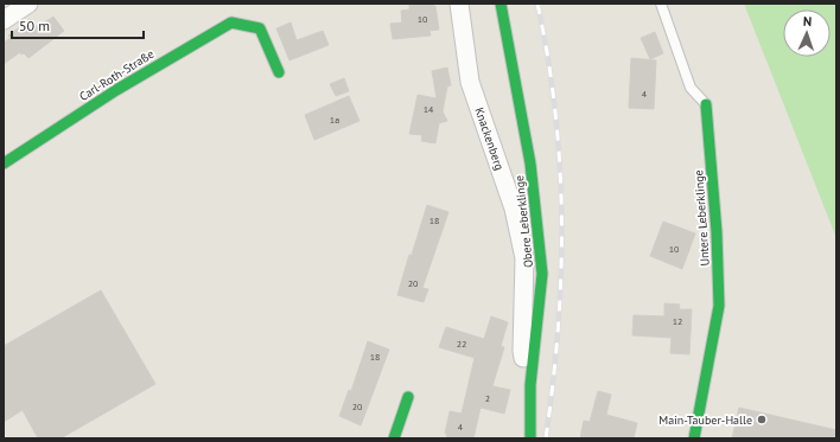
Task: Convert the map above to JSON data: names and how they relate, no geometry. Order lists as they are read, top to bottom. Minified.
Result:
{"streets":{"street":["Carl-Roth-Straße","Knackenberg","Untere Leberklinge","Obere Leberklinge"]},"crossings":[["Knackenberg","Obere Leberklinge"]],"places":["Main-Tauber-Halle"],"house_numbers":["10","4","14","1a","18","10","20","12","22","18","2","20","4"],"scale_bar":"50 m","north":"top"}
